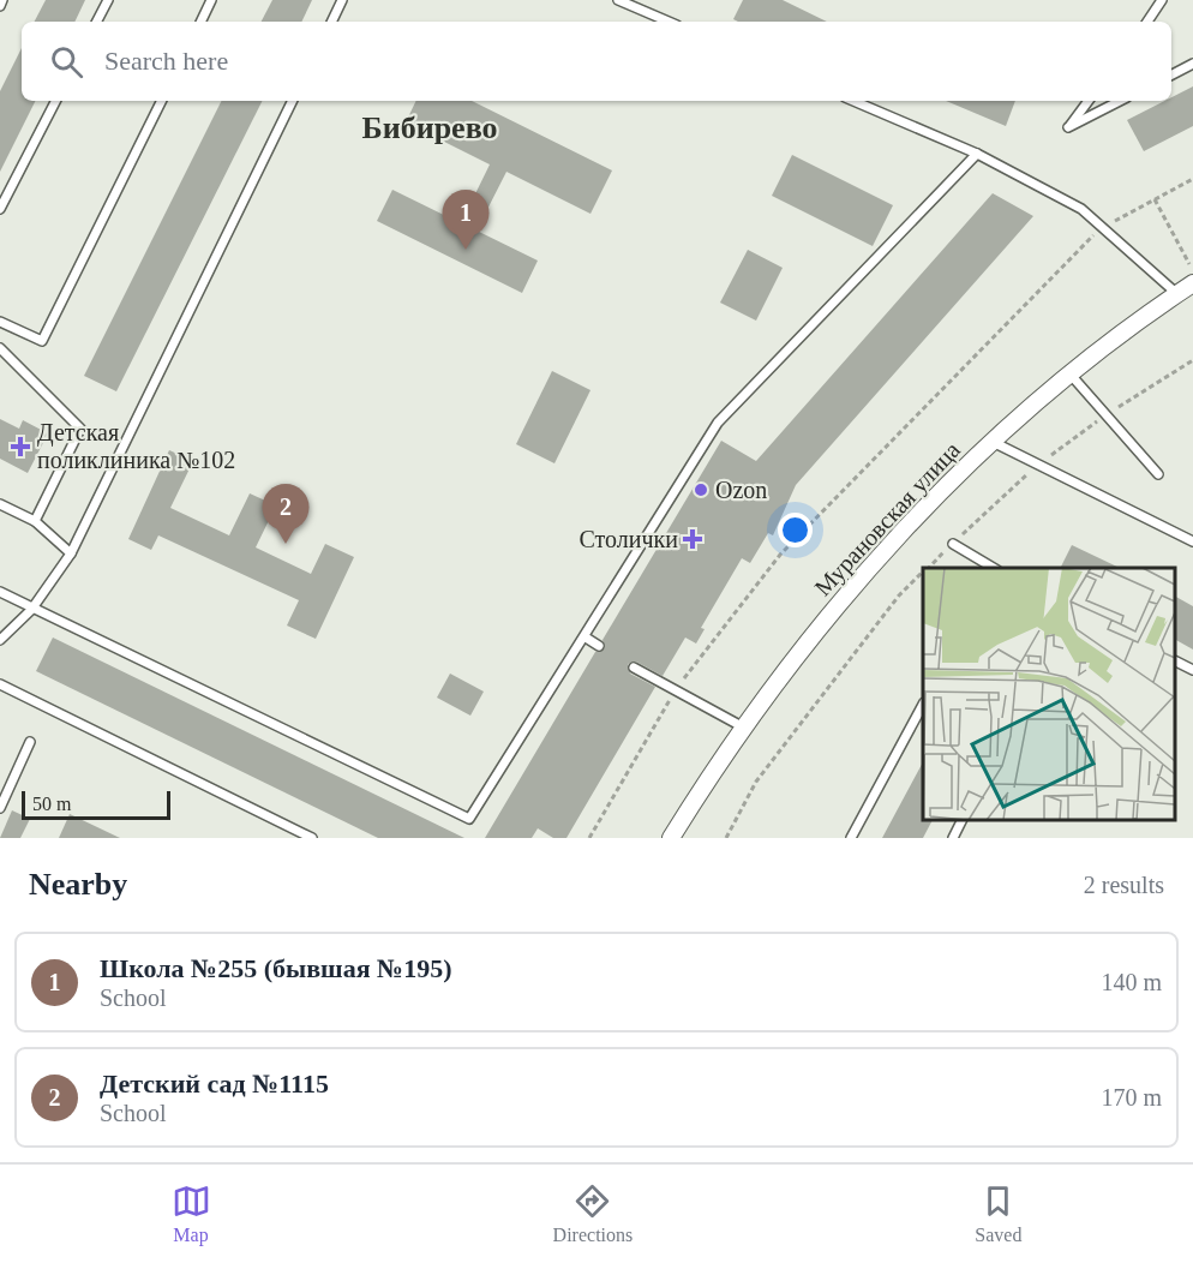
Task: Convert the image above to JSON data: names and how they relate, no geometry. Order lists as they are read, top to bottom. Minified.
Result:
{"streets":{"street":["Мурановская улица"]},"districts":["Бибирево"],"places":{"health":["Детская поликлиника №102","Столички"],"other":["Ozon"]},"scale_bar":"50 m","page":{"search":"Search here","pins":["1","2"],"scale":"50 m","heading":["Nearby","2 results"],"list":[{"mark":"1","name":"Школа №255 (бывшая №195)","note":"School","value":"140 m"},{"mark":"2","name":"Детский сад №1115","note":"School","value":"170 m"}],"nav":["Map","Directions","Saved"]}}
